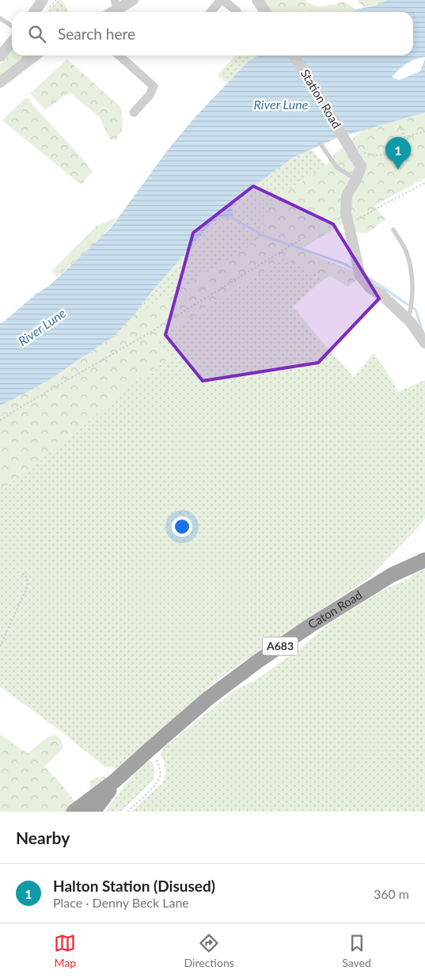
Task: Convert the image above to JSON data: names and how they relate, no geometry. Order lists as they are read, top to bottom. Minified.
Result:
{"streets":{"highway":["Caton Road","A683"],"street":["Station Road"]},"crossings":[["Caton Road","A683"]],"water":["River Lune"],"page":{"search":"Search here","pins":"1","heading":"Nearby","list":[{"mark":"1","name":"Halton Station (Disused)","note":"Place · Denny Beck Lane","value":"360 m"}],"nav":["Map","Directions","Saved"]}}
